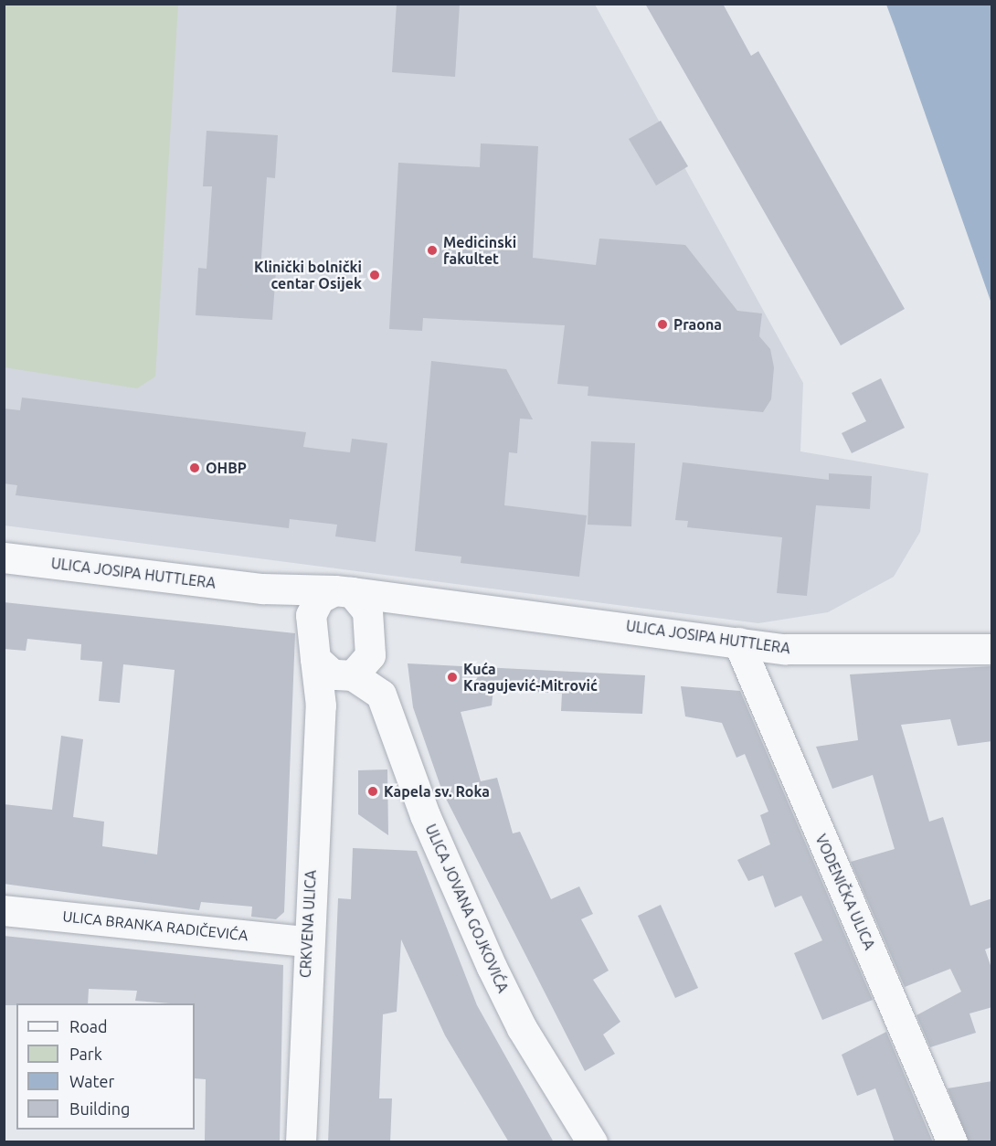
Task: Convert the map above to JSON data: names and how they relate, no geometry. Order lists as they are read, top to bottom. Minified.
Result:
{"streets":{"street":["ULICA JOSIPA HUTTLERA","VODENIČKA ULICA","ULICA JOVANA GOJKOVIĆA","CRKVENA ULICA","ULICA BRANKA RADIČEVIĆA"]},"crossings":[["ULICA JOSIPA HUTTLERA","VODENIČKA ULICA"],["ULICA JOSIPA HUTTLERA","ULICA JOVANA GOJKOVIĆA"],["ULICA JOSIPA HUTTLERA","CRKVENA ULICA"],["ULICA JOVANA GOJKOVIĆA","CRKVENA ULICA"],["CRKVENA ULICA","ULICA BRANKA RADIČEVIĆA"]],"places":["Medicinski fakultet","Klinički bolnički centar Osijek","Praona","OHBP","Kuća Kragujević-Mitrović","Kapela sv. Roka"],"legend":["Road","Park","Water","Building"]}
